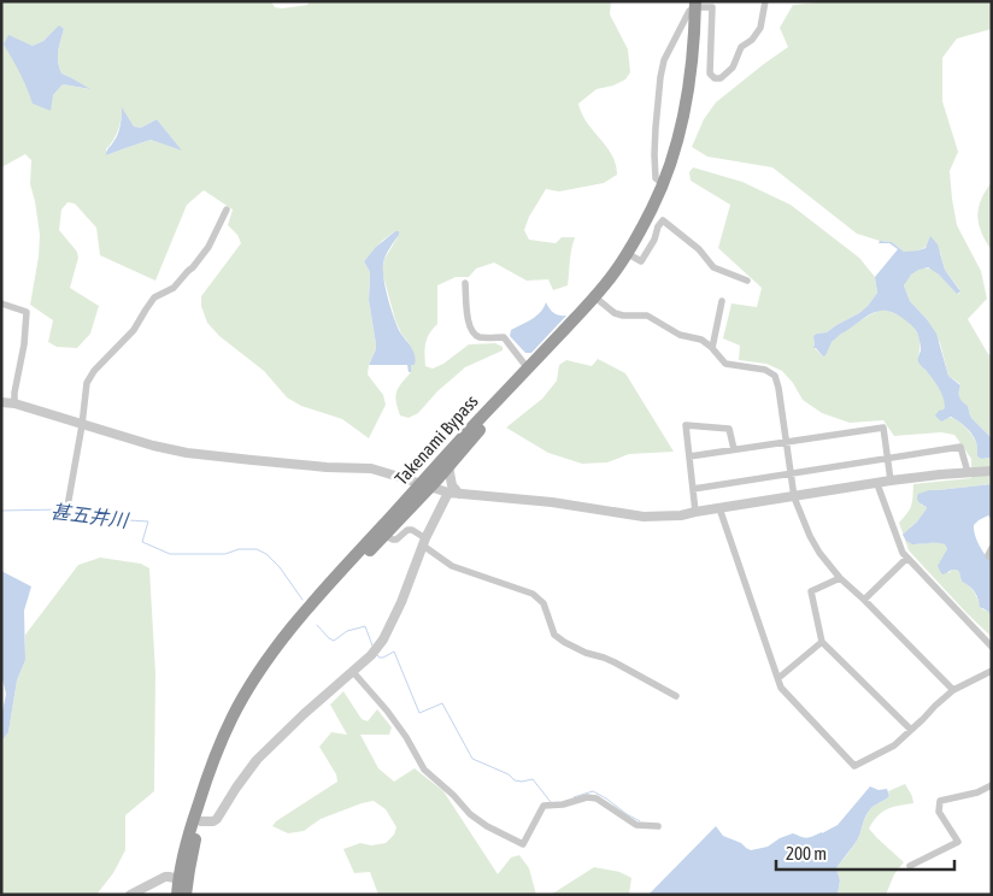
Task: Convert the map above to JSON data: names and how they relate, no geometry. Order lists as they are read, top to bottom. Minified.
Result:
{"streets":{"highway":["Takenami Bypass"]},"water":["甚五井川"],"scale_bar":"200 m"}
